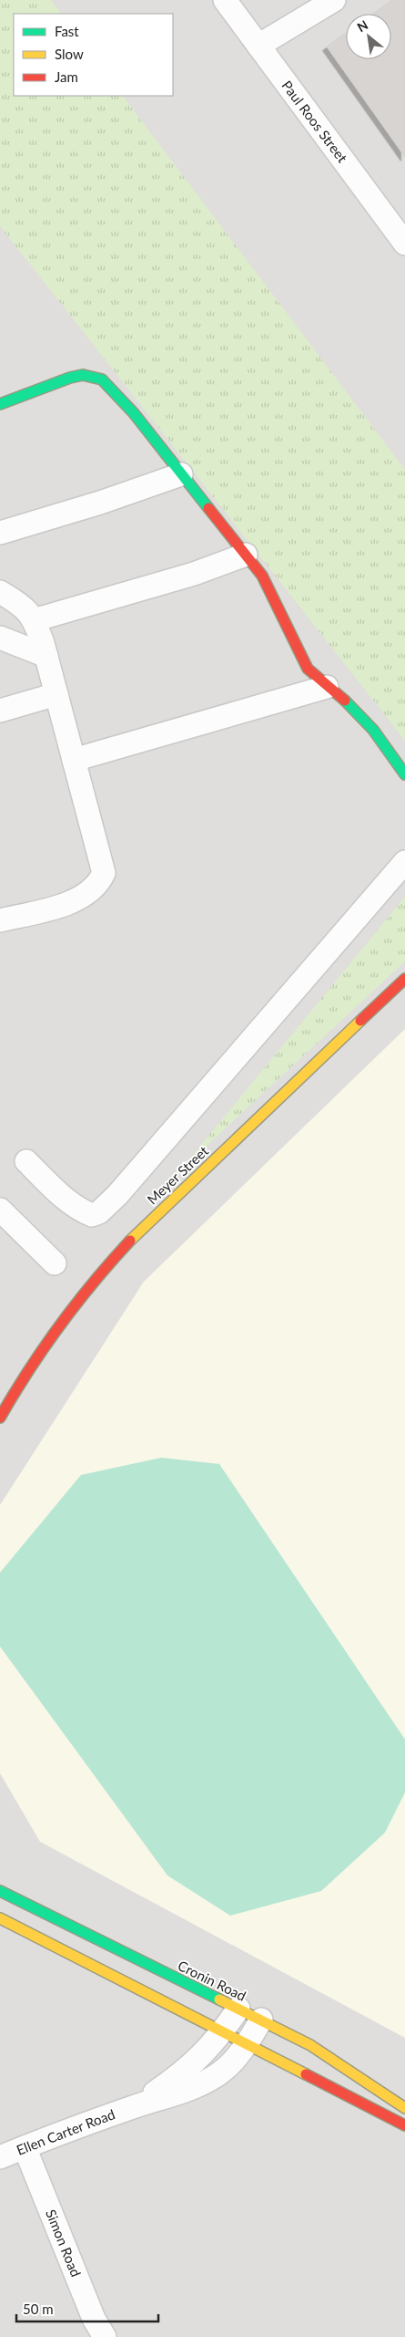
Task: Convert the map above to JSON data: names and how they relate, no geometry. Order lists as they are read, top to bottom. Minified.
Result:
{"streets":{"street":["Paul Roos Street","Meyer Street","Cronin Road","Ellen Carter Road","Simon Road"]},"crossings":[["Cronin Road","Ellen Carter Road"],["Ellen Carter Road","Simon Road"]],"legend":["Fast","Slow","Jam"],"scale_bar":"50 m","north":"top left"}
